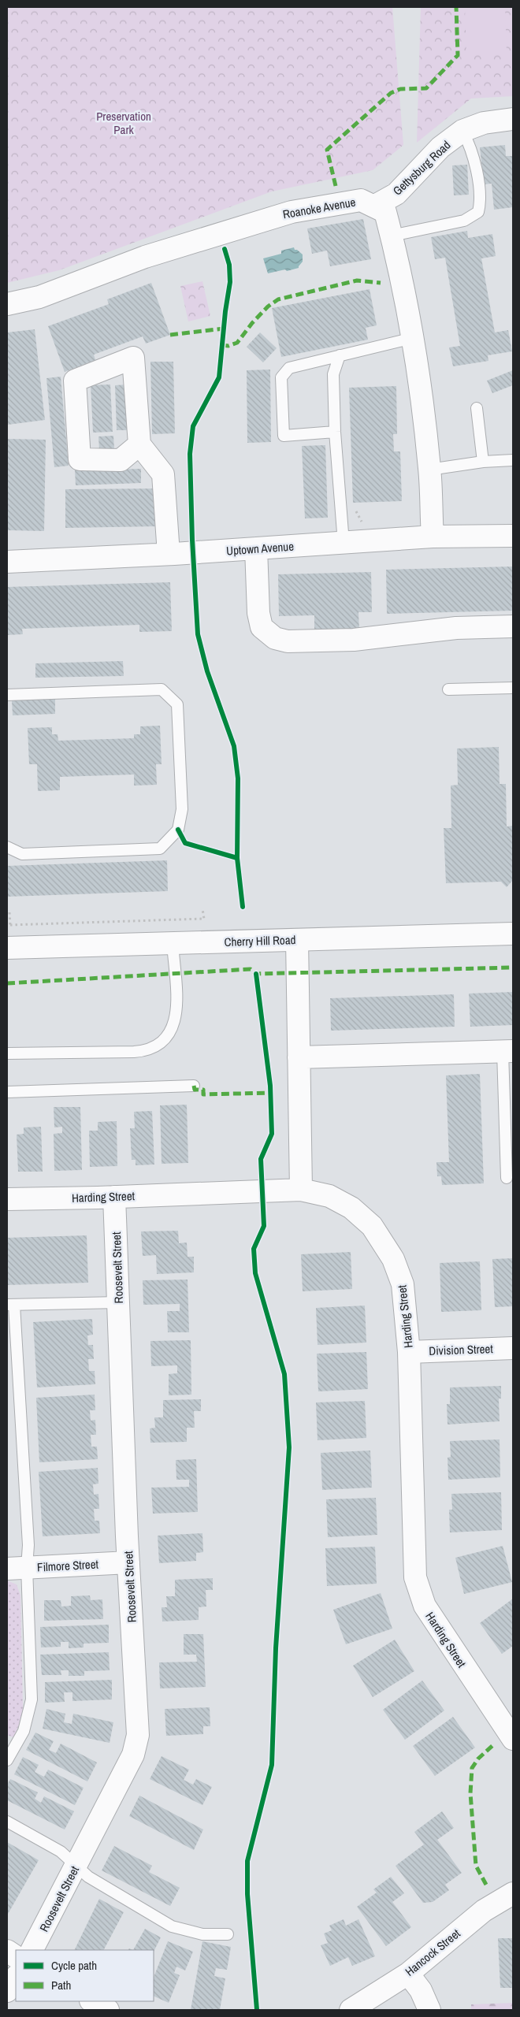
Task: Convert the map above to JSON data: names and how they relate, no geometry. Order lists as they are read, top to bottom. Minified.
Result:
{"streets":{"street":["Gettysburg Road","Roanoke Avenue","Uptown Avenue","Cherry Hill Road","Harding Street","Roosevelt Street","Division Street","Filmore Street","Hancock Street"]},"crossings":[["Gettysburg Road","Roanoke Avenue"],["Harding Street","Roosevelt Street"],["Harding Street","Division Street"],["Roosevelt Street","Filmore Street"]],"parks":["Preservation Park"],"legend":["Cycle path","Path"]}
